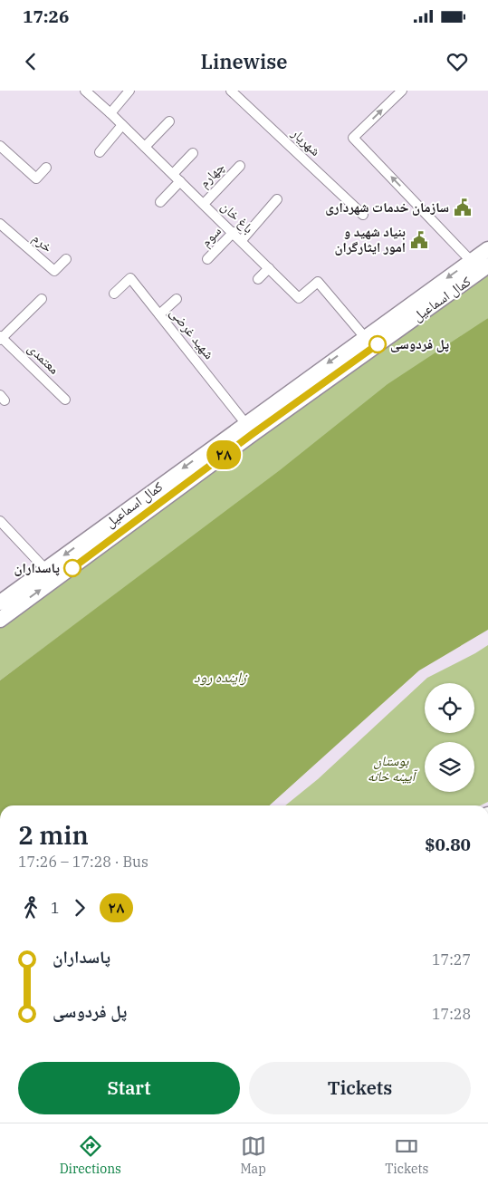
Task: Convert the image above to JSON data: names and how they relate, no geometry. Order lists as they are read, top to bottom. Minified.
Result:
{"streets":{"main road":["کمال اسماعیل"],"street":["شهریار","چهارم","باغ خان","سوم","خرم","شهید غرضی","معتمدی"]},"crossings":[["چهارم","باغ خان"],["باغ خان","سوم"],["باغ خان","کمال اسماعیل"],["کمال اسماعیل","شهید غرضی"]],"water":["زاینده رود"],"parks":["بوستان آیینه خانه"],"places":{"public building":["سازمان خدمات شهرداری","بنیاد شهید و امور ایثارگران"],"other":["پل فردوسی","پاسداران"]},"lines":["bus line ۲۸"],"page":{"status":"17:26","header":"Linewise","on_map":"۲۸","heading":["2 min","17:26 – 17:28 · Bus","$0.80"],"legs":["1","۲۸"],"list":[{"name":"پاسداران","value":"17:27"},{"name":"پل فردوسی","value":"17:28"}],"buttons":["Start","Tickets"],"tabs":["Directions","Map","Tickets"]}}
